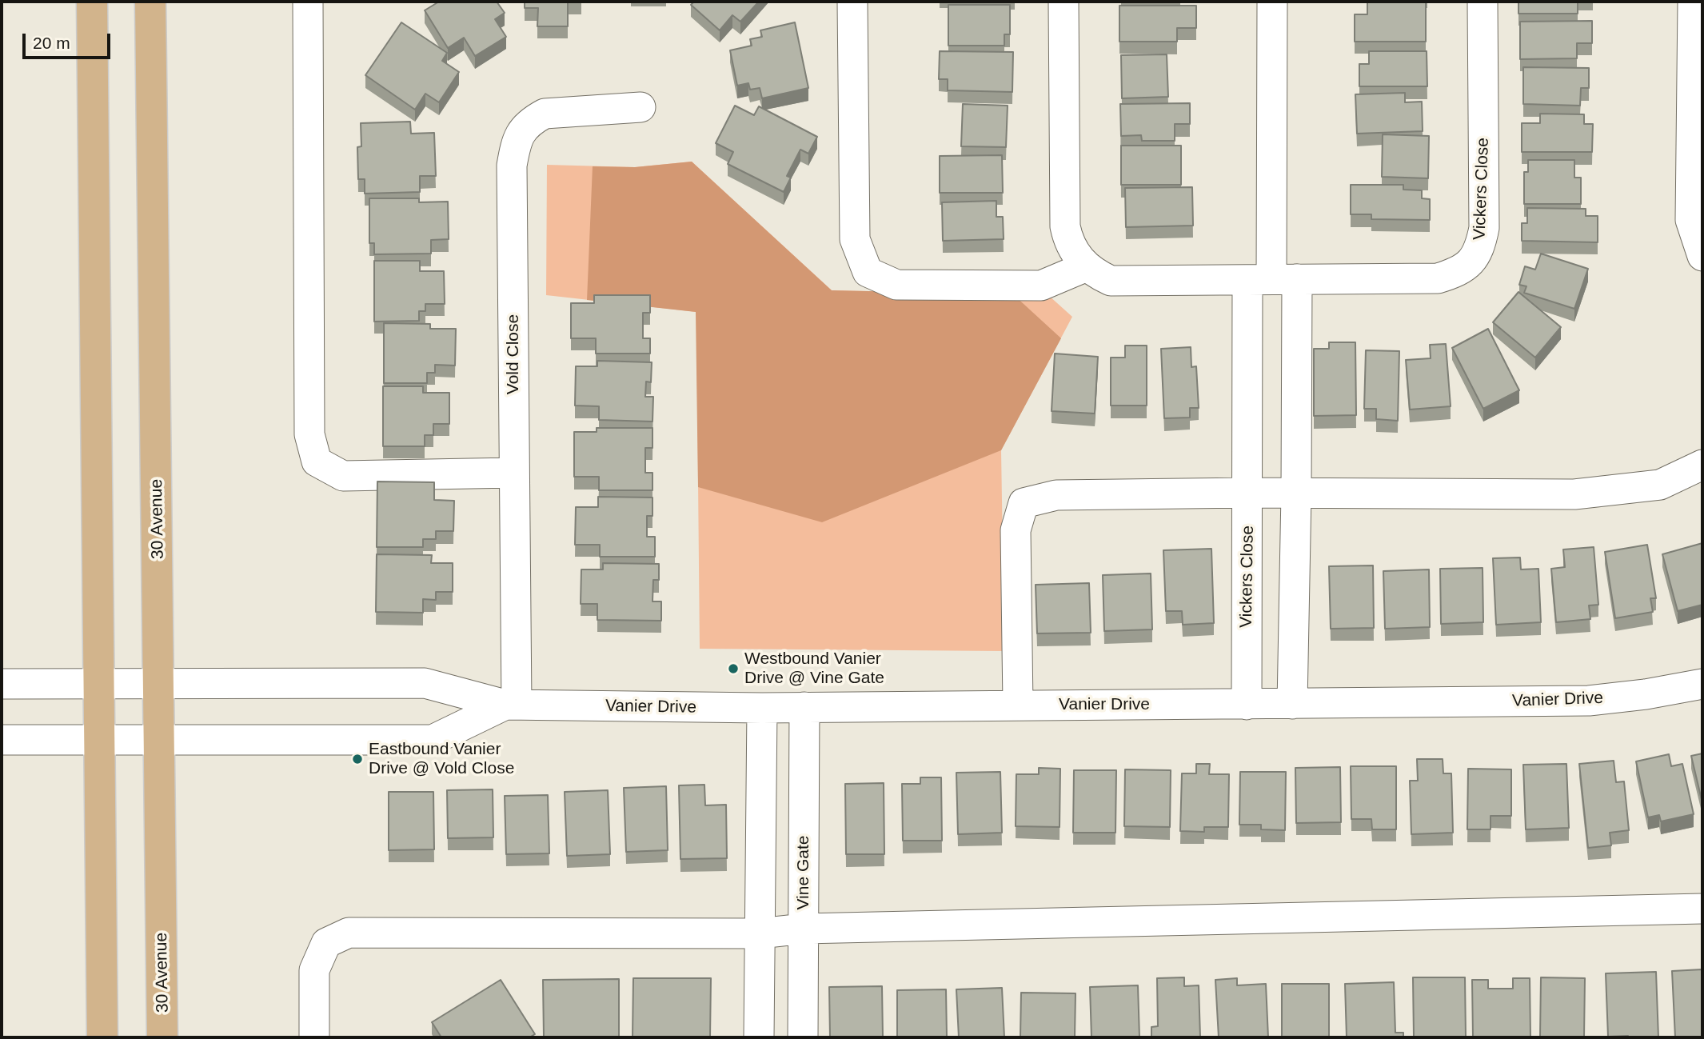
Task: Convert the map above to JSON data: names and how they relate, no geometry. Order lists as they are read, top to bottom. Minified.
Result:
{"streets":{"main road":["30 Avenue"],"street":["Vickers Close","Vold Close","Vanier Drive","Vine Gate"]},"crossings":[["Vickers Close","Vanier Drive"],["Vold Close","Vanier Drive"],["30 Avenue","Vanier Drive"],["Vanier Drive","Vine Gate"]],"places":["Westbound Vanier Drive @ Vine Gate","Eastbound Vanier Drive @ Vold Close"],"scale_bar":"20 m"}
